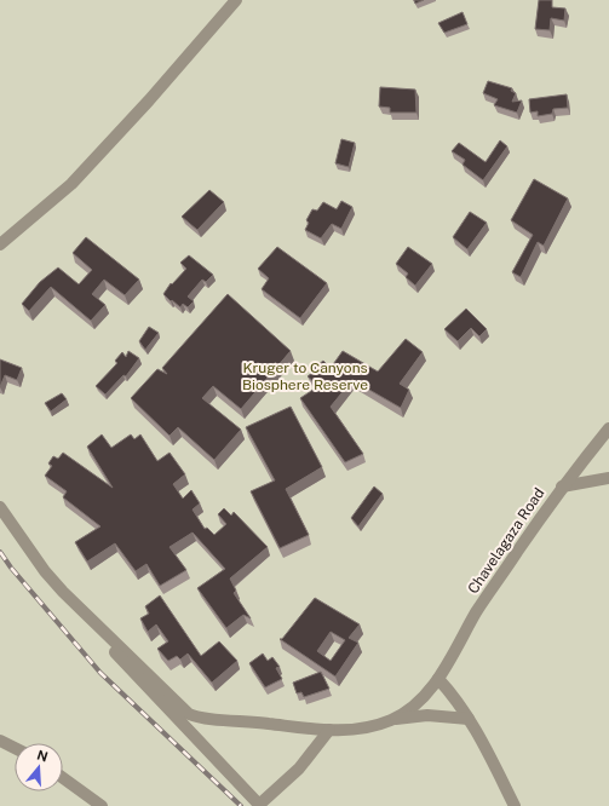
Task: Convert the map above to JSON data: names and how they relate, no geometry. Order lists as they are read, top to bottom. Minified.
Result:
{"streets":{"street":["Chavelagaza Road"]},"parks":["Kruger to Canyons Biosphere Reserve"],"north":"top"}
